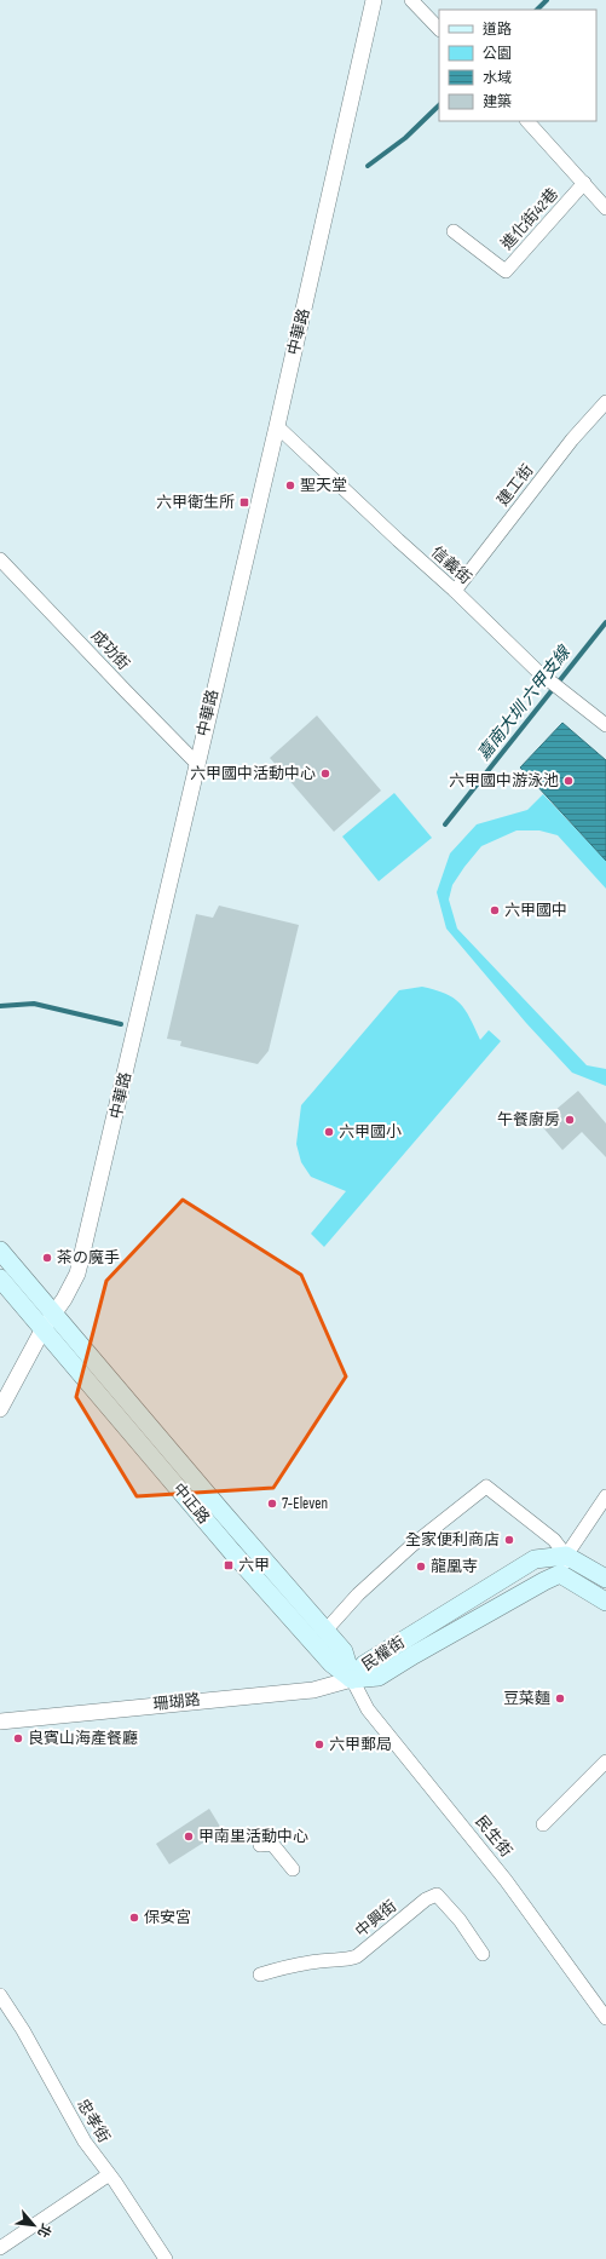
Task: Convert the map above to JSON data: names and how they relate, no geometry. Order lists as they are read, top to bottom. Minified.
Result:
{"streets":{"main road":["中正路","民權街"],"street":["進化街42巷","中華路","建工街","信義街","成功街","珊瑚路","民生街","中興街","忠孝街"]},"crossings":[["中華路","信義街"],["中華路","成功街"],["中華路","中正路"],["建工街","信義街"],["中正路","民權街"],["中正路","珊瑚路"],["中正路","民生街"],["民權街","珊瑚路"],["民權街","民生街"],["珊瑚路","民生街"]],"water":["嘉南大圳 六甲支線"],"places":{"other":["聖天堂","六甲國中活動中心","六甲國中游泳池","六甲國中","午餐廚房","六甲國小","茶の魔手","7-Eleven","全家便利商店","龍凰寺","豆菜麵","良賓山海產餐廳","六甲郵局","甲南里活動中心","保安宮"],"transit":["六甲衛生所","六甲"]},"legend":["道路","公園","水域","建築"],"north":"bottom right"}
